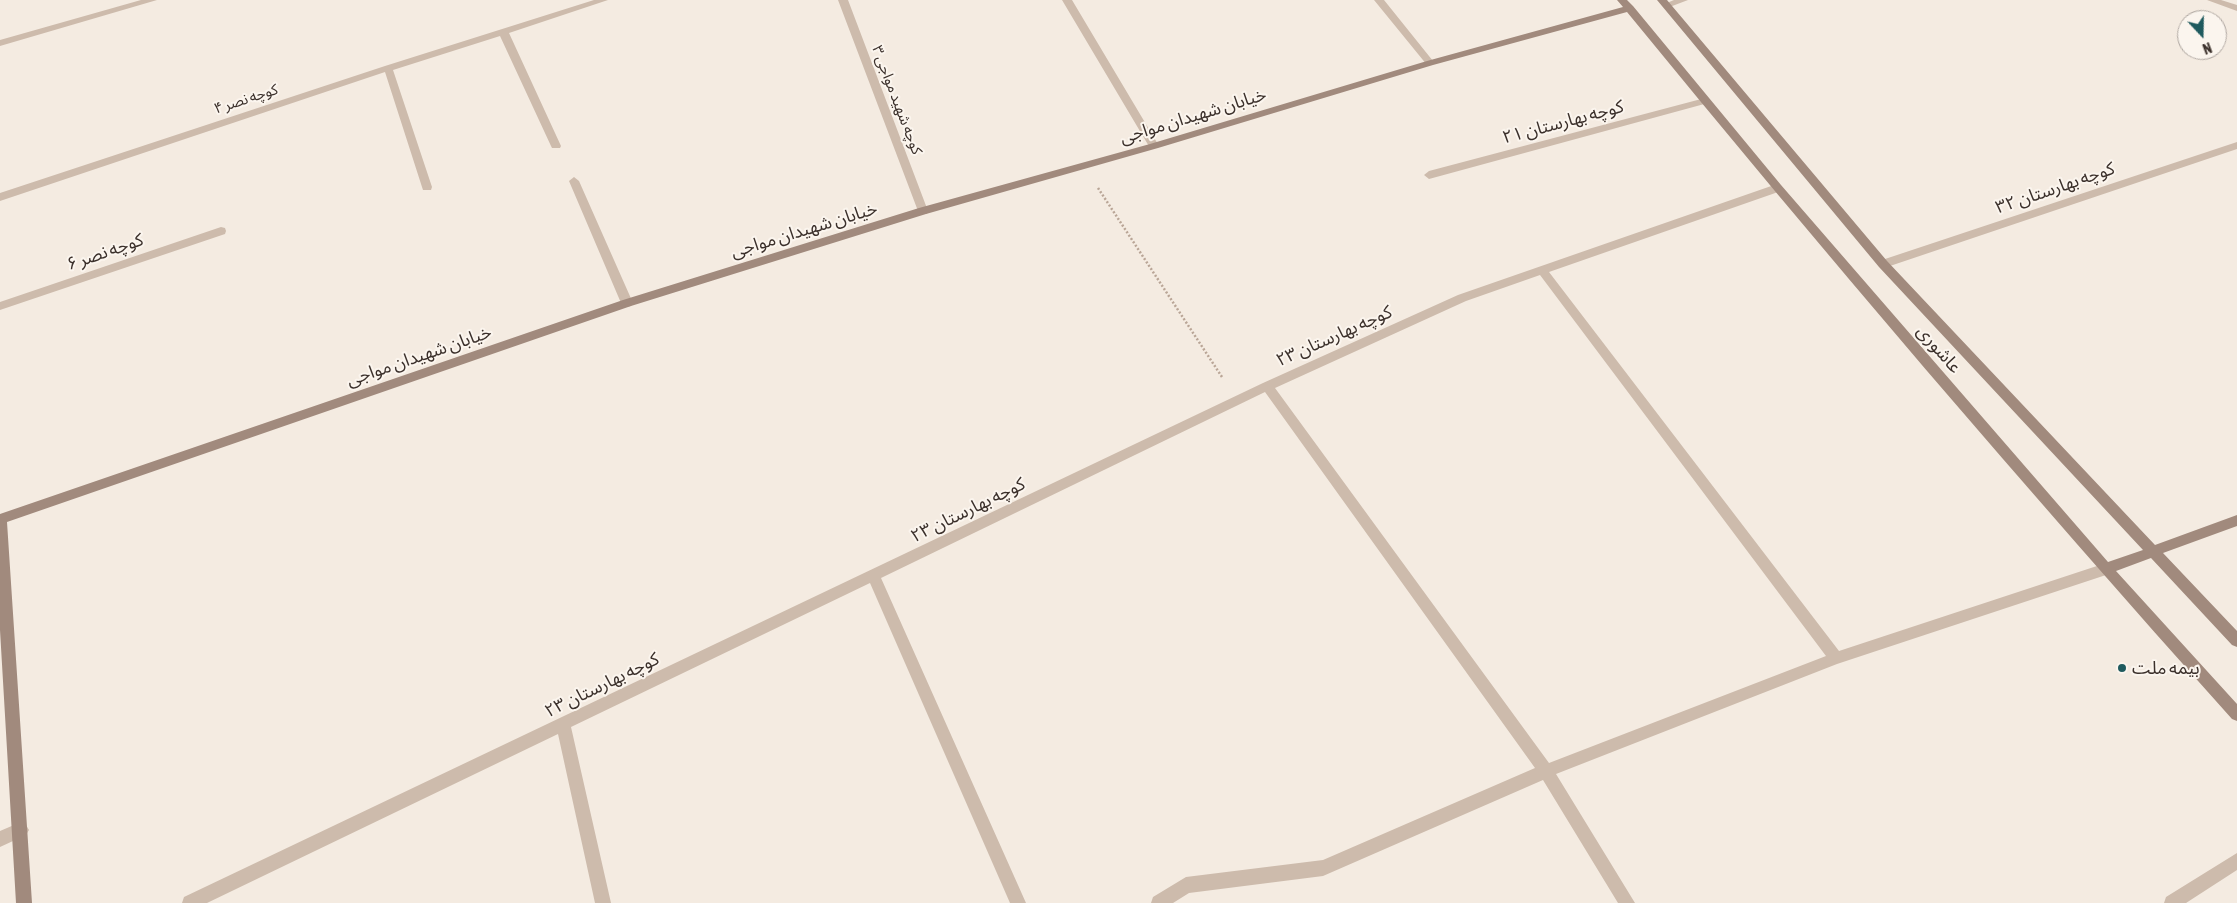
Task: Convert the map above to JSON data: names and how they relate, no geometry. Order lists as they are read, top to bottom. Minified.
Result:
{"streets":{"street":["کوچه نصر ۴","کوچه شهید مواجی ۳","خیابان شهیدان مواجی","کوچه بهارستان ۲۱","کوچه بهارستان ۳۲","کوچه نصر ۶","کوچه بهارستان ۲۳","عاشوری"]},"crossings":[["کوچه شهید مواجی ۳","خیابان شهیدان مواجی"],["خیابان شهیدان مواجی","عاشوری"],["کوچه بهارستان ۲۱","عاشوری"],["کوچه بهارستان ۳۲","عاشوری"],["کوچه بهارستان ۲۳","عاشوری"]],"places":["بیمه ملت"],"north":"bottom"}
